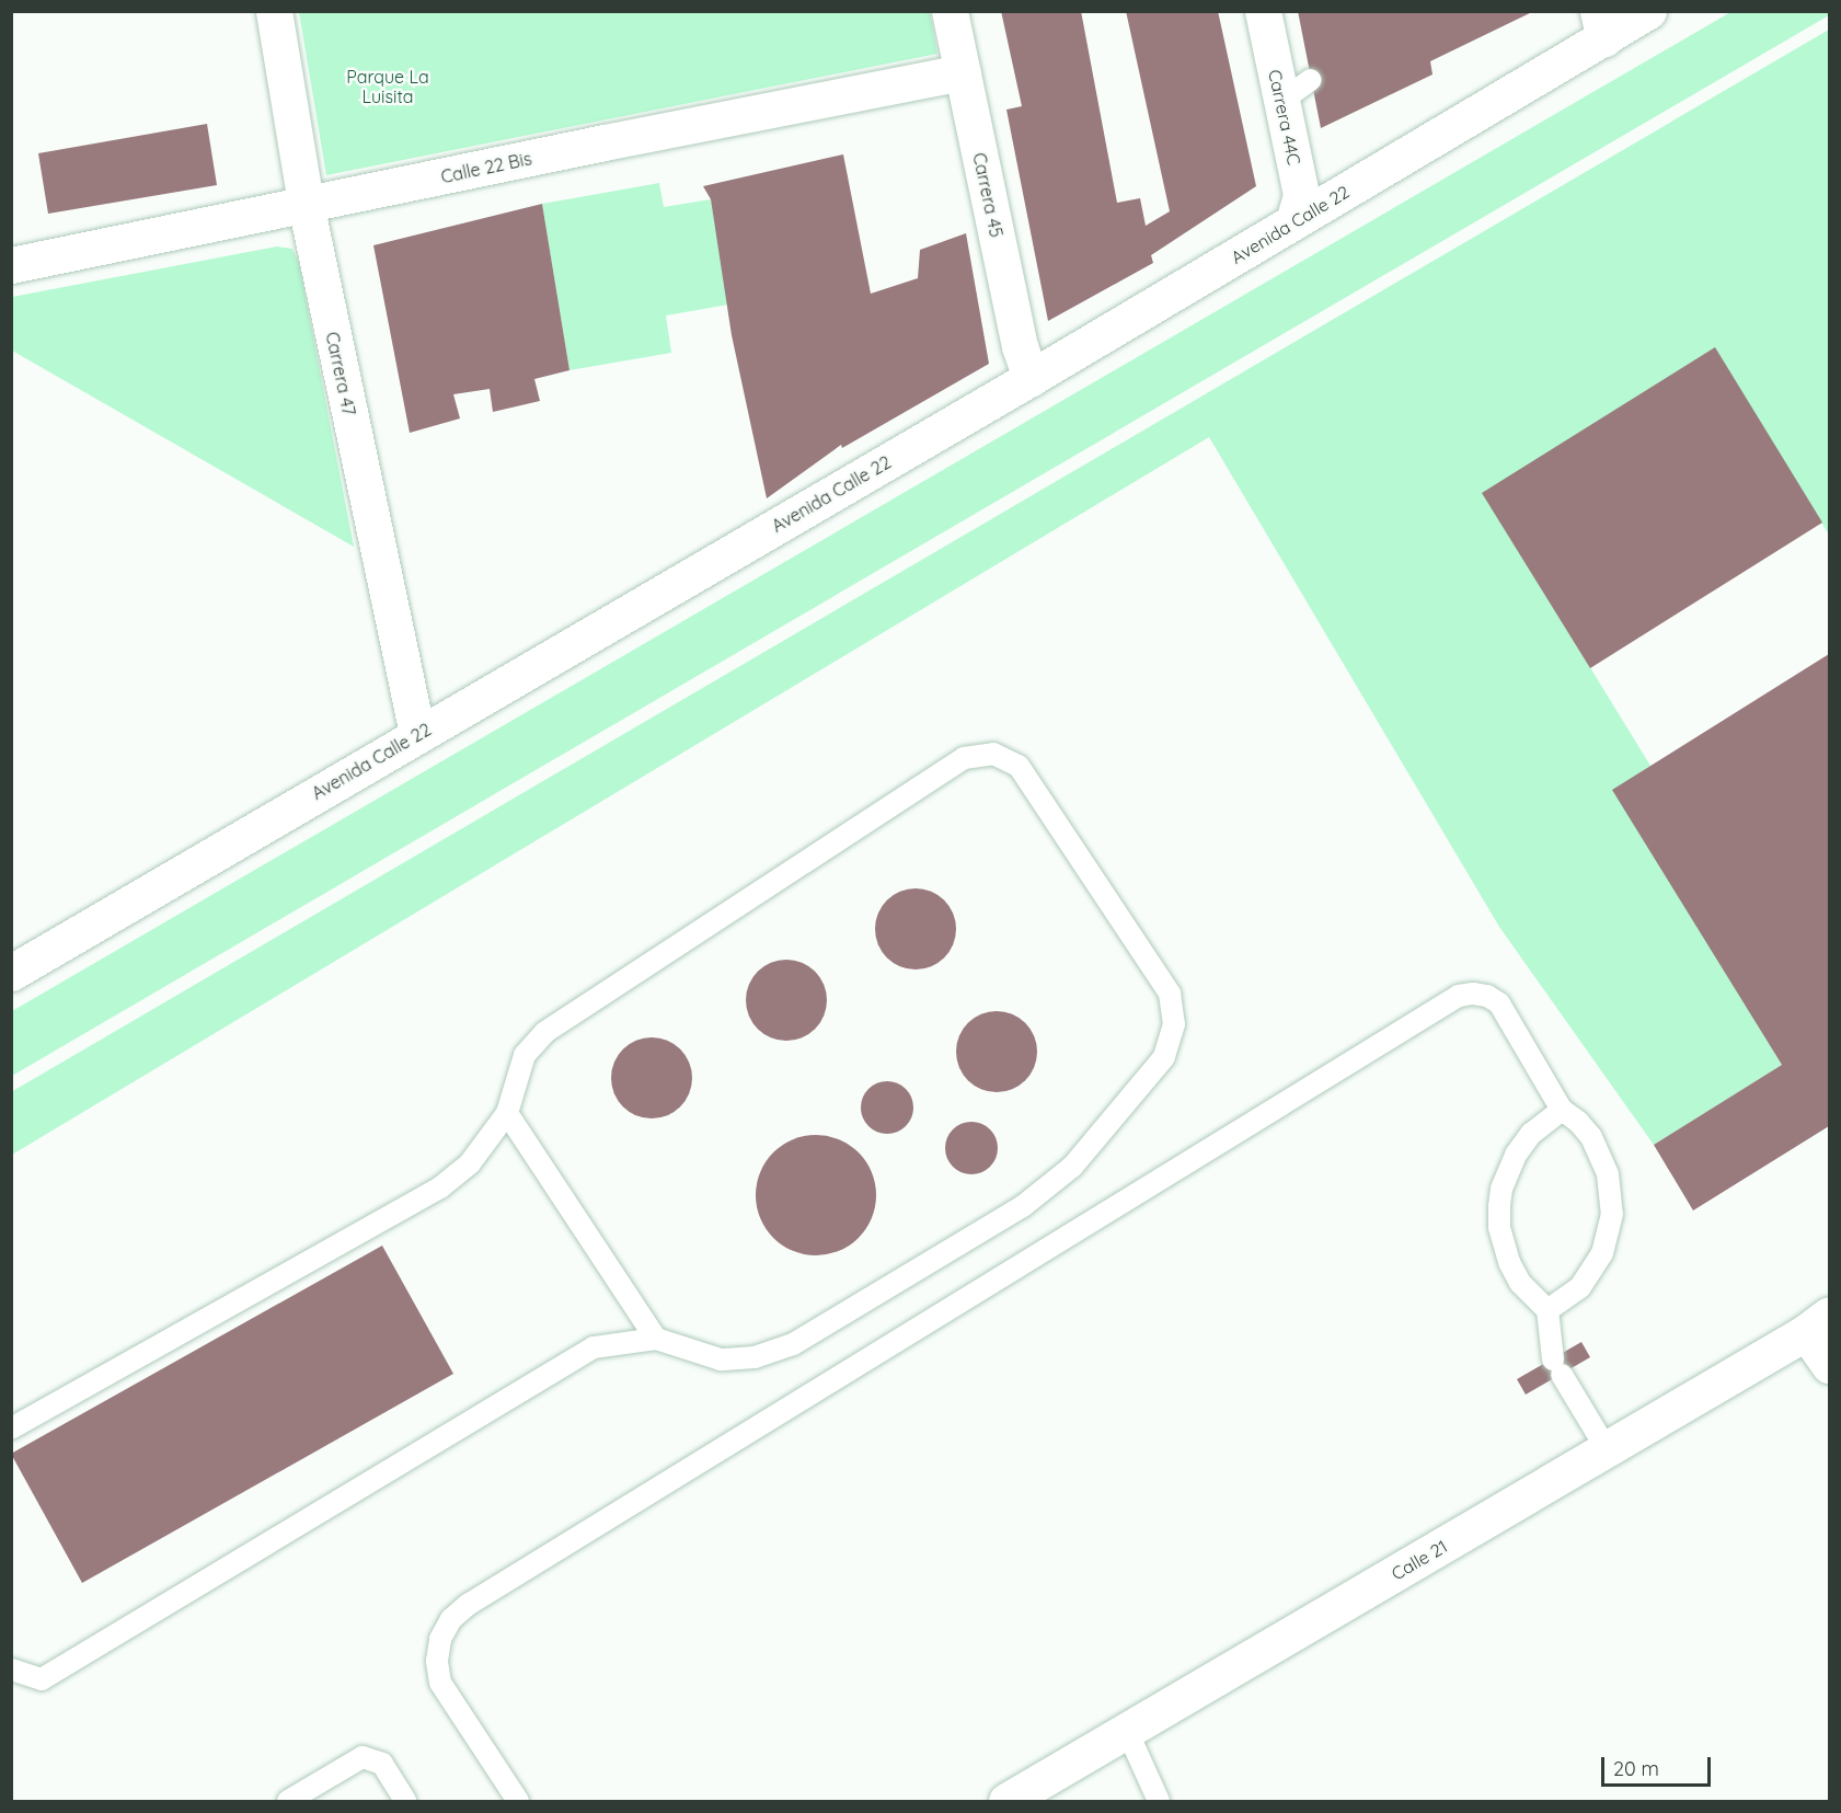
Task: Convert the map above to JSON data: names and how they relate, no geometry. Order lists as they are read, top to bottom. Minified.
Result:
{"streets":{"street":["Carrera 44C","Calle 22 Bis","Carrera 45","Avenida Calle 22","Carrera 47","Calle 21"]},"crossings":[["Carrera 44C","Avenida Calle 22"],["Calle 22 Bis","Carrera 45"],["Calle 22 Bis","Carrera 47"],["Carrera 45","Avenida Calle 22"],["Avenida Calle 22","Carrera 47"]],"parks":["Parque La Luisita"],"scale_bar":"20 m"}
